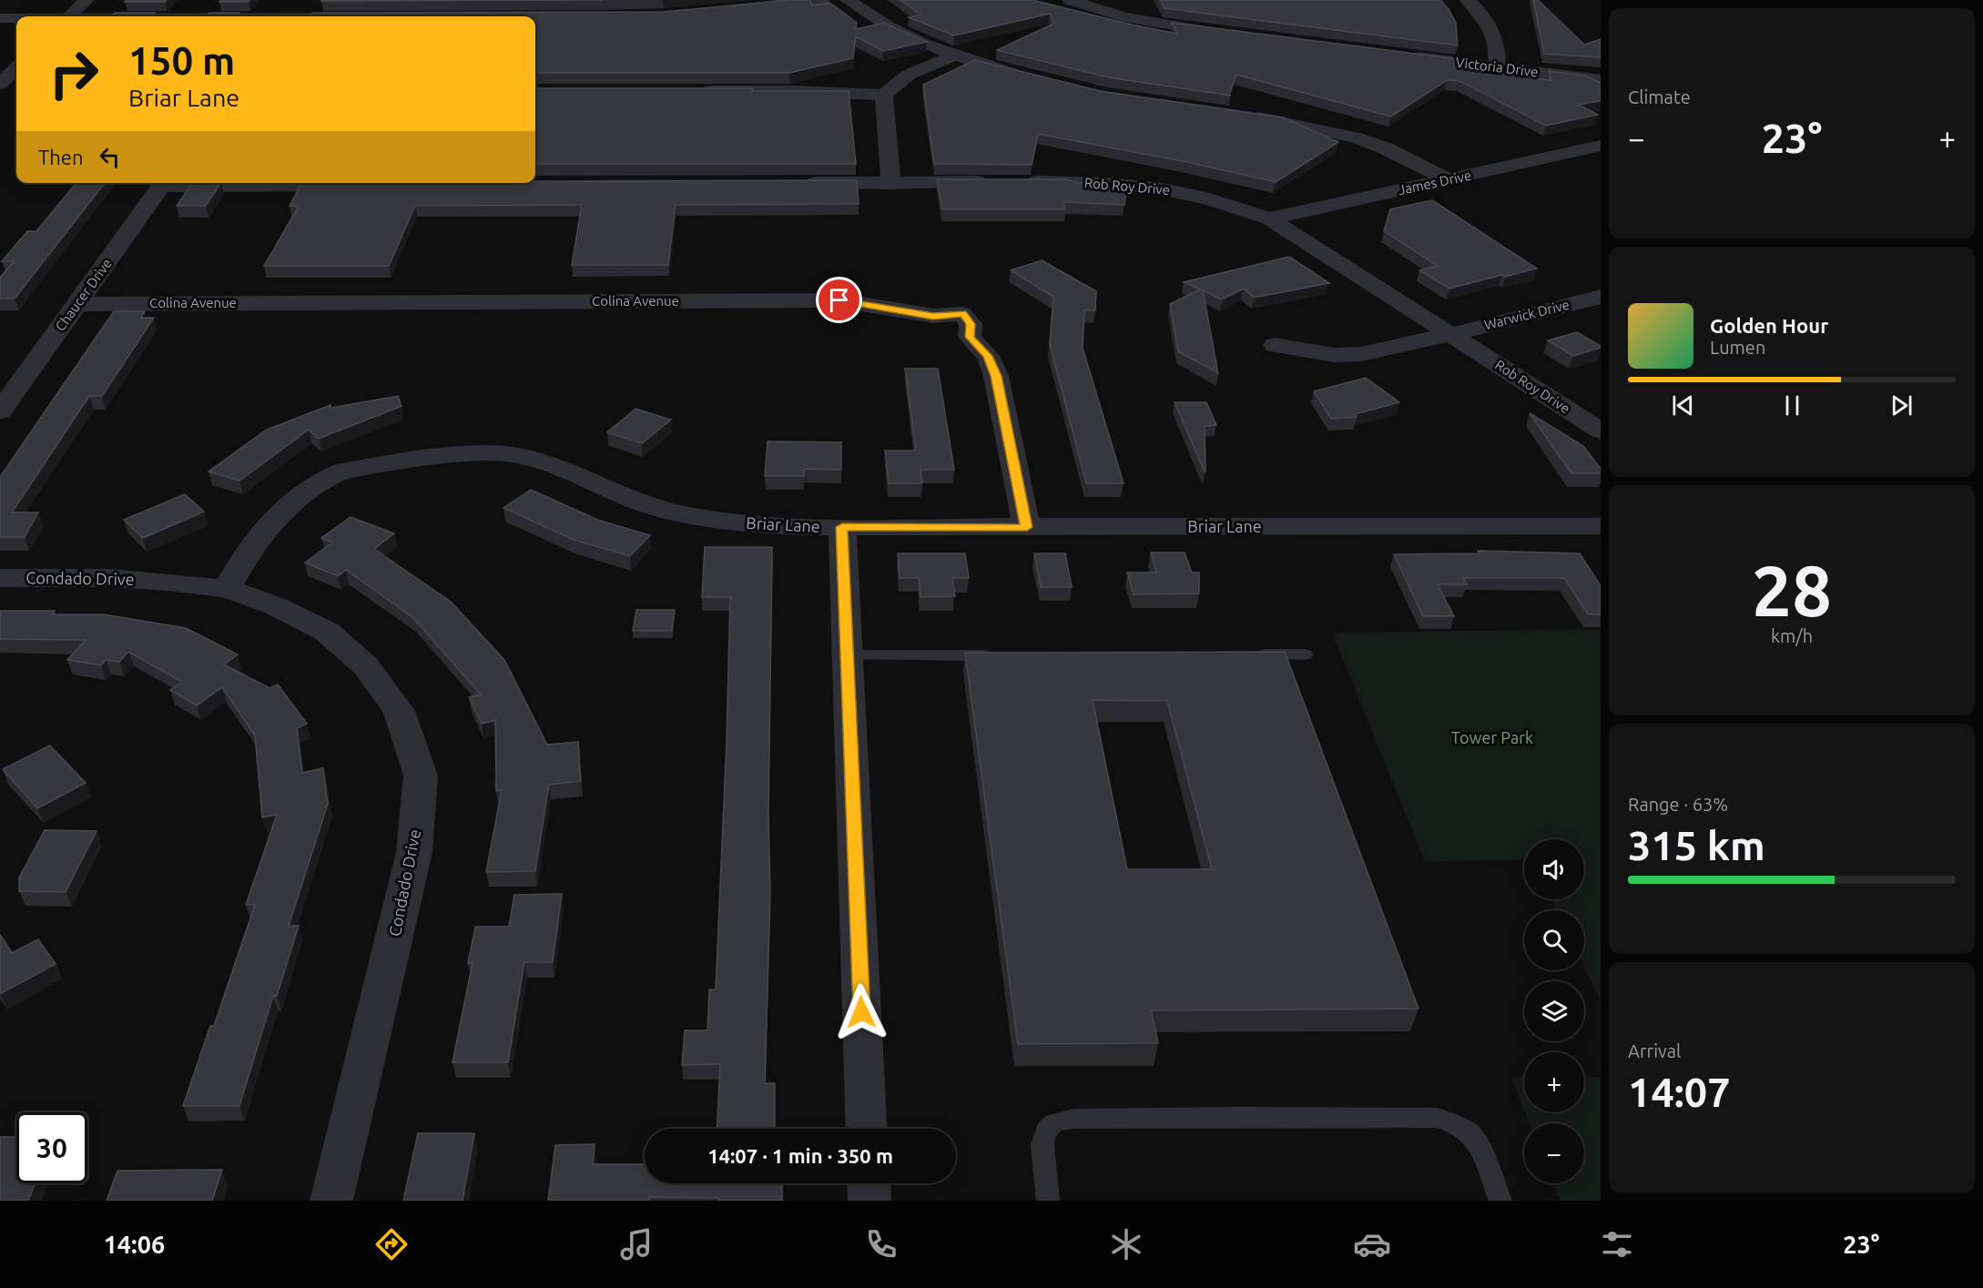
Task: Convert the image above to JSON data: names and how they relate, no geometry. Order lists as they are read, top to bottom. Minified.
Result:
{"streets":{"street":["Victoria Drive","James Drive","Rob Roy Drive","Chaucer Drive","Colina Avenue","Warwick Drive","Briar Lane","Condado Drive"]},"crossings":[["James Drive","Rob Roy Drive"],["Rob Roy Drive","Warwick Drive"],["Chaucer Drive","Colina Avenue"],["Colina Avenue","Briar Lane"],["Briar Lane","Condado Drive"]],"parks":["Tower Park"],"page":{"tile":["Climate",["28","km/h"],["Range · 63%","315 km"],["Arrival","14:07"]],"turn":["150 m","Briar Lane"],"heat":["−","23°","+"],"then":"Then","song":["Golden Hour","Lumen"],"map_buttons":["+","−"],"limit":"30","trip":"14:07 · 1 min · 350 m","tabs":["14:06","23°"]}}
